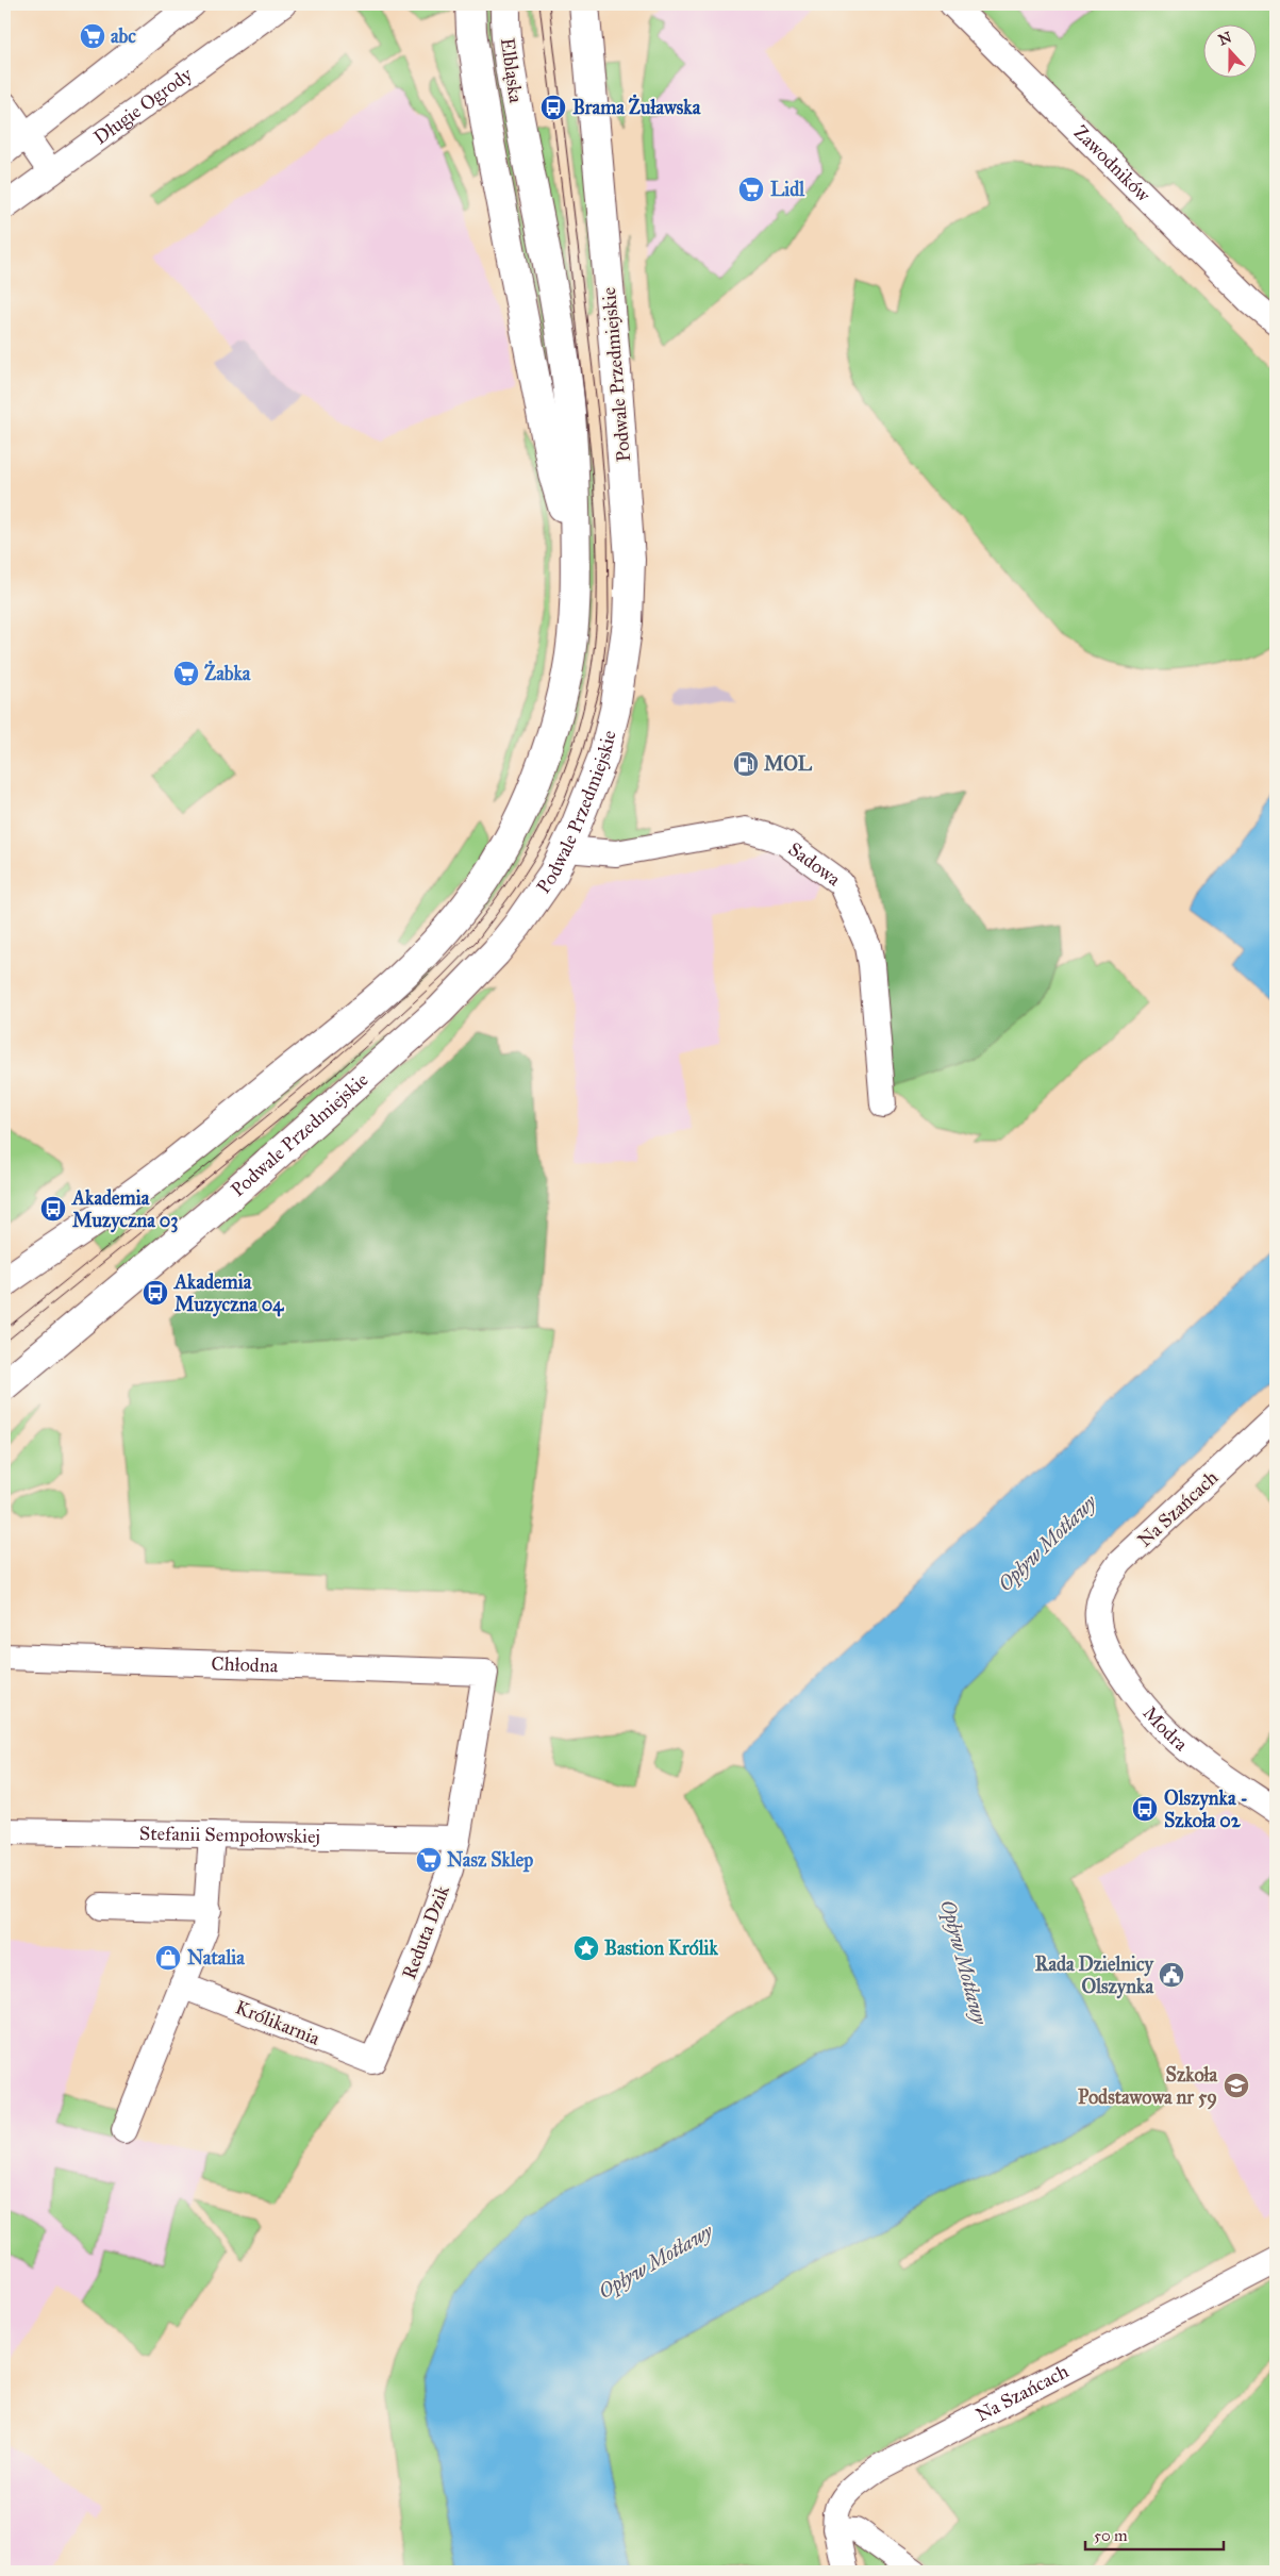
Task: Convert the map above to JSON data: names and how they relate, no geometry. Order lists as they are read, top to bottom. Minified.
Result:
{"streets":{"main road":["Elbląska","Podwale Przedmiejskie"],"street":["Długie Ogrody","Zawodników","Sadowa","Na Szańcach","Chłodna","Modra","Stefanii Sempołowskiej","Reduta Dzik","Królikarnia"]},"crossings":[["Podwale Przedmiejskie","Sadowa"],["Na Szańcach","Modra"],["Chłodna","Reduta Dzik"],["Stefanii Sempołowskiej","Reduta Dzik"],["Reduta Dzik","Królikarnia"]],"water":["Opływ Motławy"],"places":{"supermarket":["abc","Lidl","Żabka","Nasz Sklep"],"bus stop":["Brama Żuławska","Akademia Muzyczna 03","Akademia Muzyczna 04","Olszynka - Szkoła 02"],"fuel station":["MOL"],"place":["Bastion Królik"],"shop":["Natalia"],"public building":["Rada Dzielnicy Olszynka"],"school or university":["Szkoła Podstawowa nr 59"]},"scale_bar":"50 m","north":"top"}
